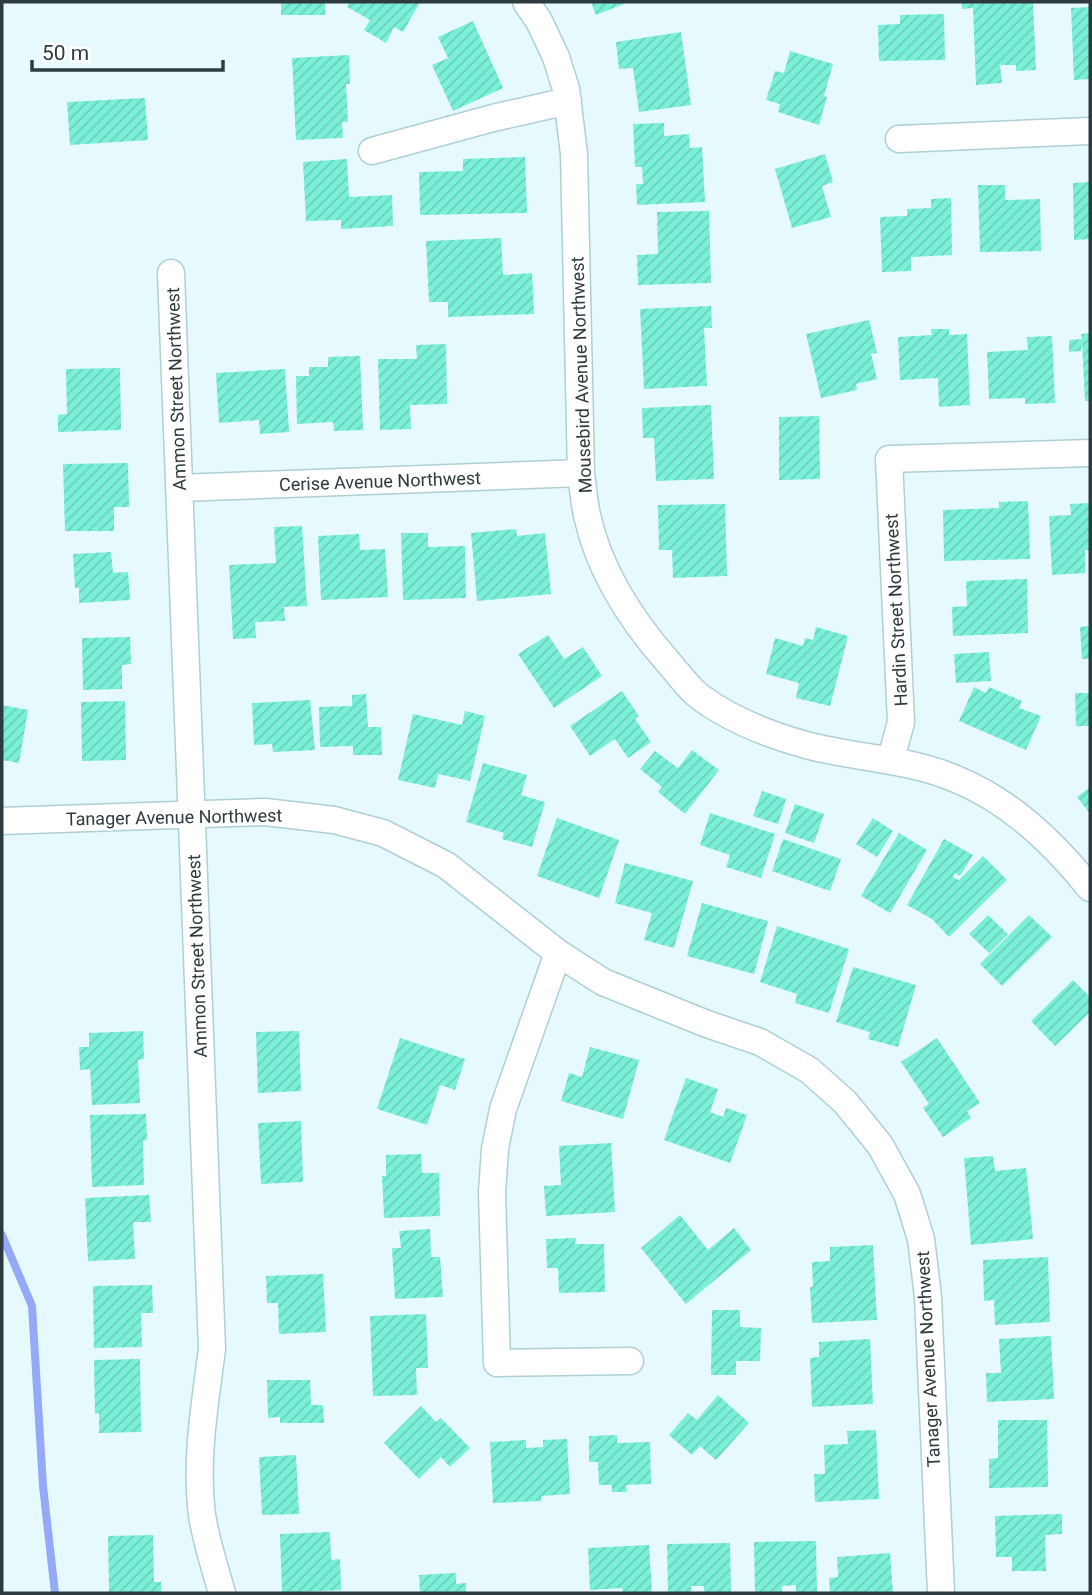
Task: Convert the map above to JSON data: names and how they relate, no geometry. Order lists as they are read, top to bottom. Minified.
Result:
{"streets":{"street":["Mousebird Avenue Northwest","Ammon Street Northwest","Cerise Avenue Northwest","Hardin Street Northwest","Tanager Avenue Northwest"]},"crossings":[["Mousebird Avenue Northwest","Cerise Avenue Northwest"],["Mousebird Avenue Northwest","Hardin Street Northwest"],["Ammon Street Northwest","Cerise Avenue Northwest"],["Ammon Street Northwest","Tanager Avenue Northwest"]],"scale_bar":"50 m"}
